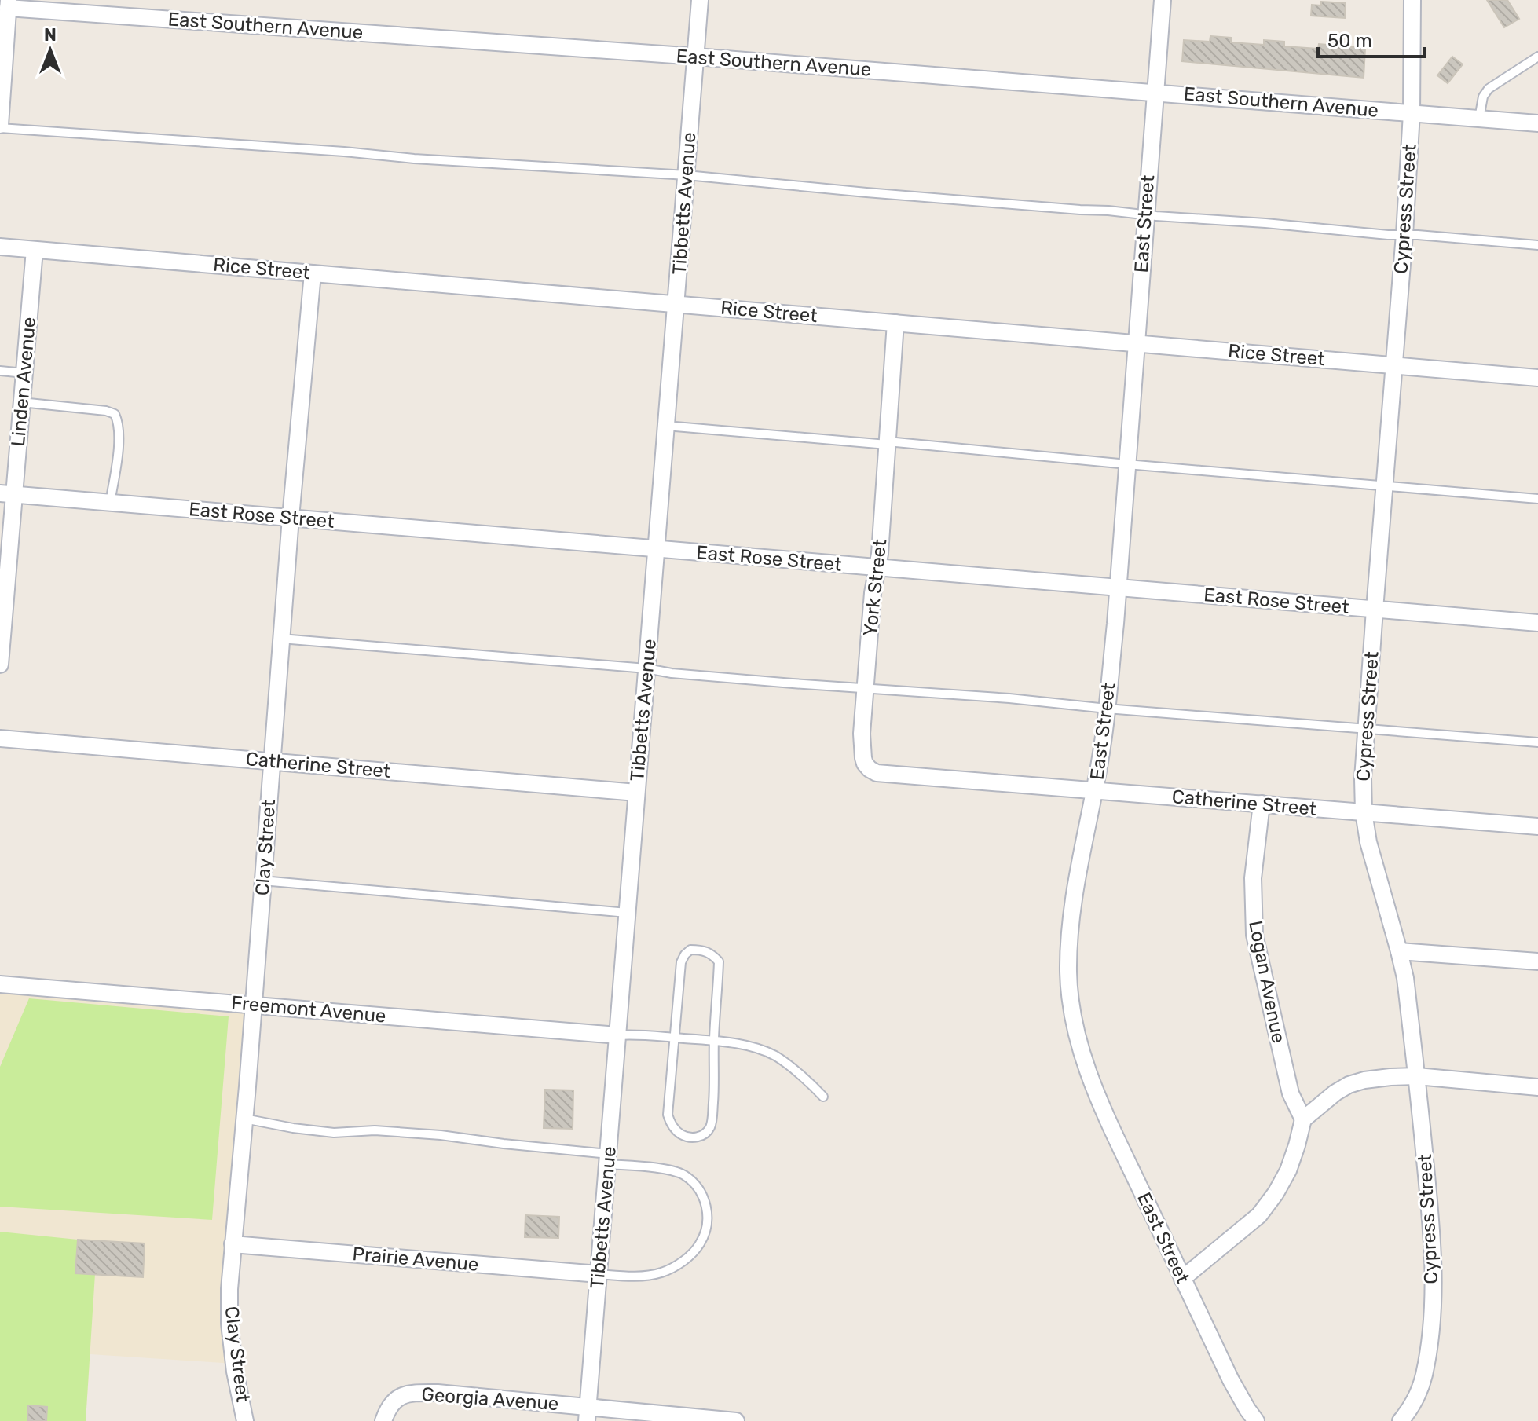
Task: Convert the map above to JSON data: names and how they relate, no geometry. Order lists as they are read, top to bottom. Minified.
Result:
{"streets":{"street":["East Southern Avenue","Tibbetts Avenue","Cypress Street","East Street","Rice Street","Linden Avenue","East Rose Street","York Street","Catherine Street","Clay Street","Logan Avenue","Freemont Avenue","Prairie Avenue","Georgia Avenue"]},"crossings":[["East Southern Avenue","Tibbetts Avenue"],["East Southern Avenue","Cypress Street"],["East Southern Avenue","East Street"],["Tibbetts Avenue","Rice Street"],["Tibbetts Avenue","East Rose Street"],["Tibbetts Avenue","Catherine Street"],["Tibbetts Avenue","Freemont Avenue"],["Tibbetts Avenue","Prairie Avenue"],["Tibbetts Avenue","Georgia Avenue"],["Cypress Street","Rice Street"],["Cypress Street","East Rose Street"],["Cypress Street","Catherine Street"],["East Street","Rice Street"],["East Street","East Rose Street"],["East Street","Catherine Street"],["Rice Street","Linden Avenue"],["Rice Street","York Street"],["Rice Street","Clay Street"],["Linden Avenue","East Rose Street"],["East Rose Street","York Street"],["East Rose Street","Clay Street"],["York Street","Catherine Street"],["Catherine Street","Clay Street"],["Catherine Street","Logan Avenue"],["Clay Street","Freemont Avenue"],["Clay Street","Prairie Avenue"]],"scale_bar":"50 m","north":"top"}
